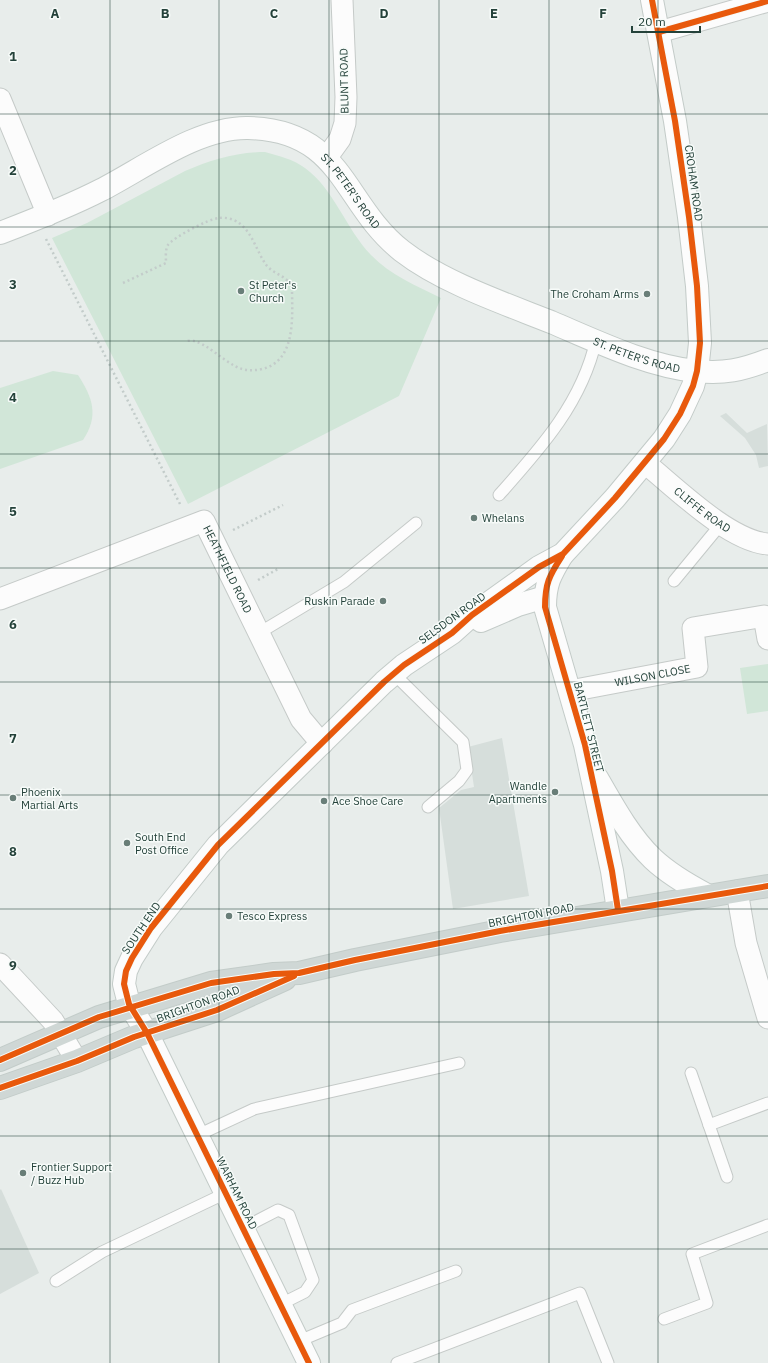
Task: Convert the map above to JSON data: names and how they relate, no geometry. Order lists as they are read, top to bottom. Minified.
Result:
{"streets":{"main road":["CROHAM ROAD","ST. PETER'S ROAD","SELSDON ROAD","BARTLETT STREET","BRIGHTON ROAD","SOUTH END","WARHAM ROAD"],"street":["BLUNT ROAD","CLIFFE ROAD","HEATHFIELD ROAD","WILSON CLOSE"]},"crossings":[["BLUNT ROAD","ST. PETER'S ROAD"],["CROHAM ROAD","ST. PETER'S ROAD"],["CROHAM ROAD","SELSDON ROAD"],["ST. PETER'S ROAD","SELSDON ROAD"],["CLIFFE ROAD","SELSDON ROAD"],["HEATHFIELD ROAD","SELSDON ROAD"],["SELSDON ROAD","BARTLETT STREET"],["SELSDON ROAD","SOUTH END"],["WILSON CLOSE","BARTLETT STREET"],["BARTLETT STREET","BRIGHTON ROAD"],["BRIGHTON ROAD","SOUTH END"],["BRIGHTON ROAD","WARHAM ROAD"],["SOUTH END","WARHAM ROAD"]],"places":["St Peter's Church","The Croham Arms","Whelans","Ruskin Parade","Wandle Apartments","Phoenix Martial Arts","Ace Shoe Care","South End Post Office","Tesco Express","Frontier Support / Buzz Hub"],"scale_bar":"20 m","grid":{"columns":["A","B","C","D","E","F"],"rows":["1","2","3","4","5","6","7","8","9"]}}
